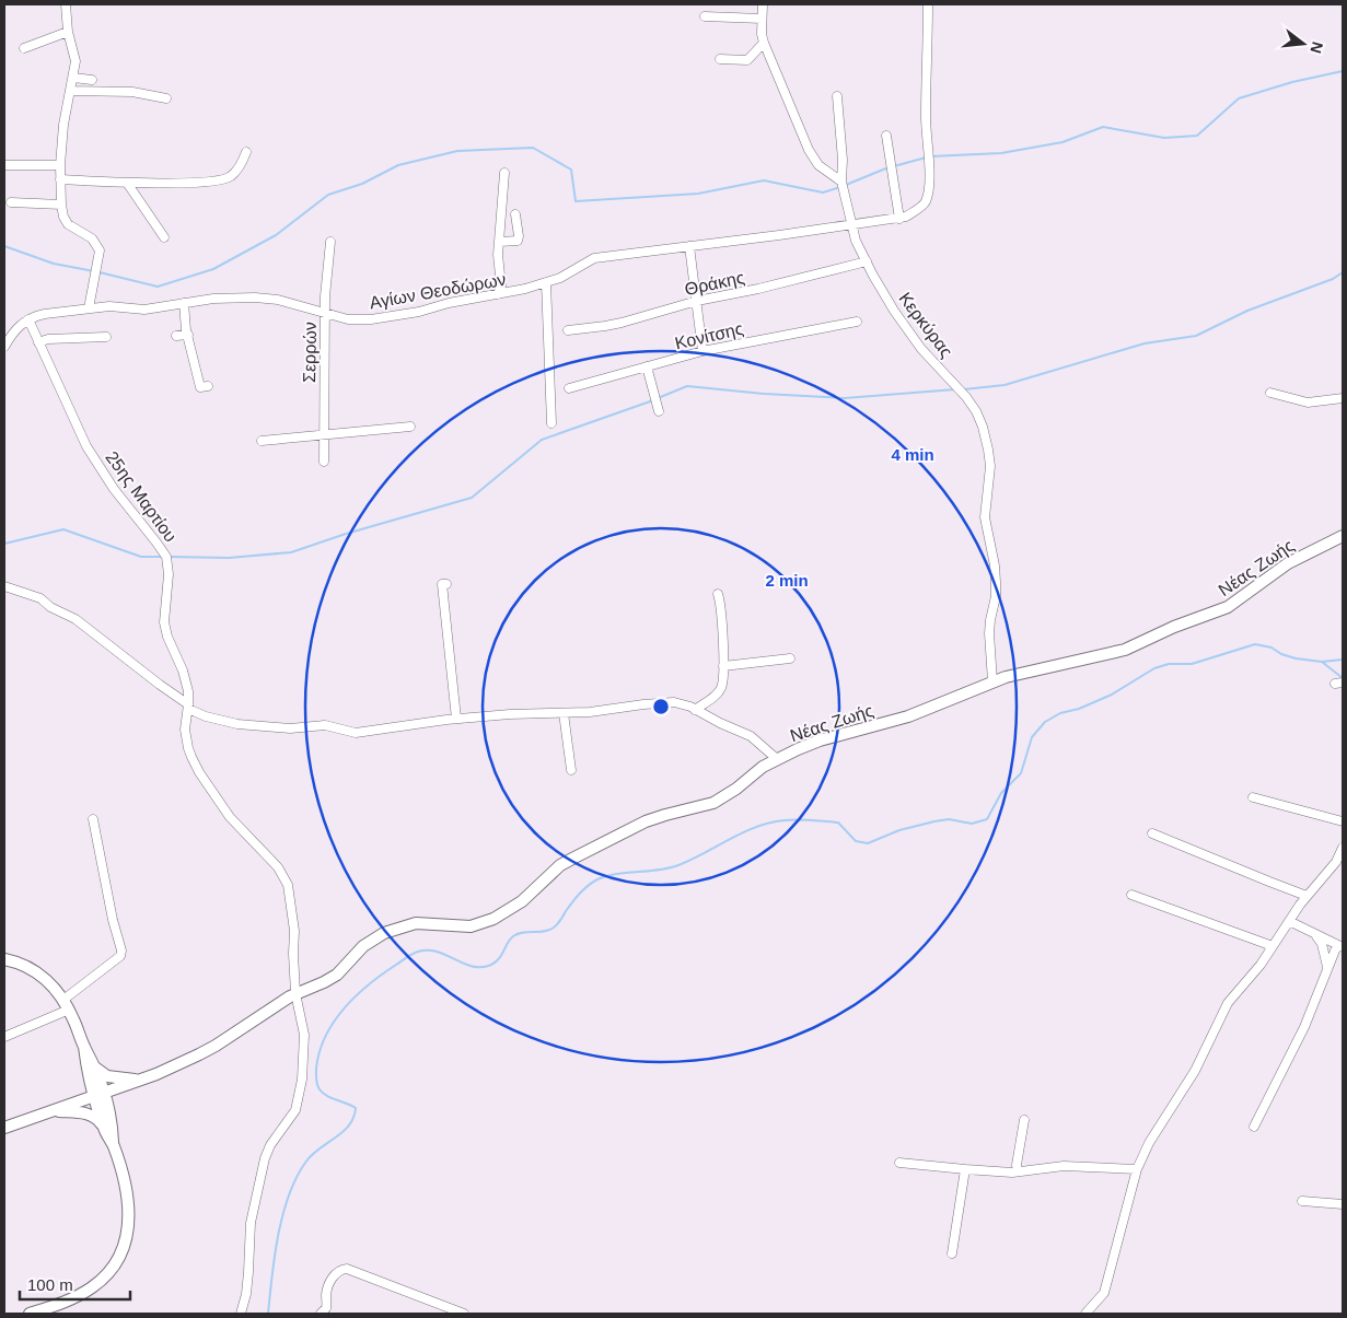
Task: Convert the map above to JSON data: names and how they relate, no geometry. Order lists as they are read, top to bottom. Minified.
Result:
{"streets":{"street":["Θράκης","Αγίων Θεοδώρων","Κερκύρας","Κονίτσης","Σερρών","25ης Μαρτίου","Νέας Ζωής"]},"crossings":[["Θράκης","Κερκύρας"],["Αγίων Θεοδώρων","Κερκύρας"],["Αγίων Θεοδώρων","Σερρών"],["Αγίων Θεοδώρων","25ης Μαρτίου"],["Κερκύρας","Νέας Ζωής"],["25ης Μαρτίου","Νέας Ζωής"]],"scale_bar":"100 m","north":"right","rings":["4 min","2 min"]}
